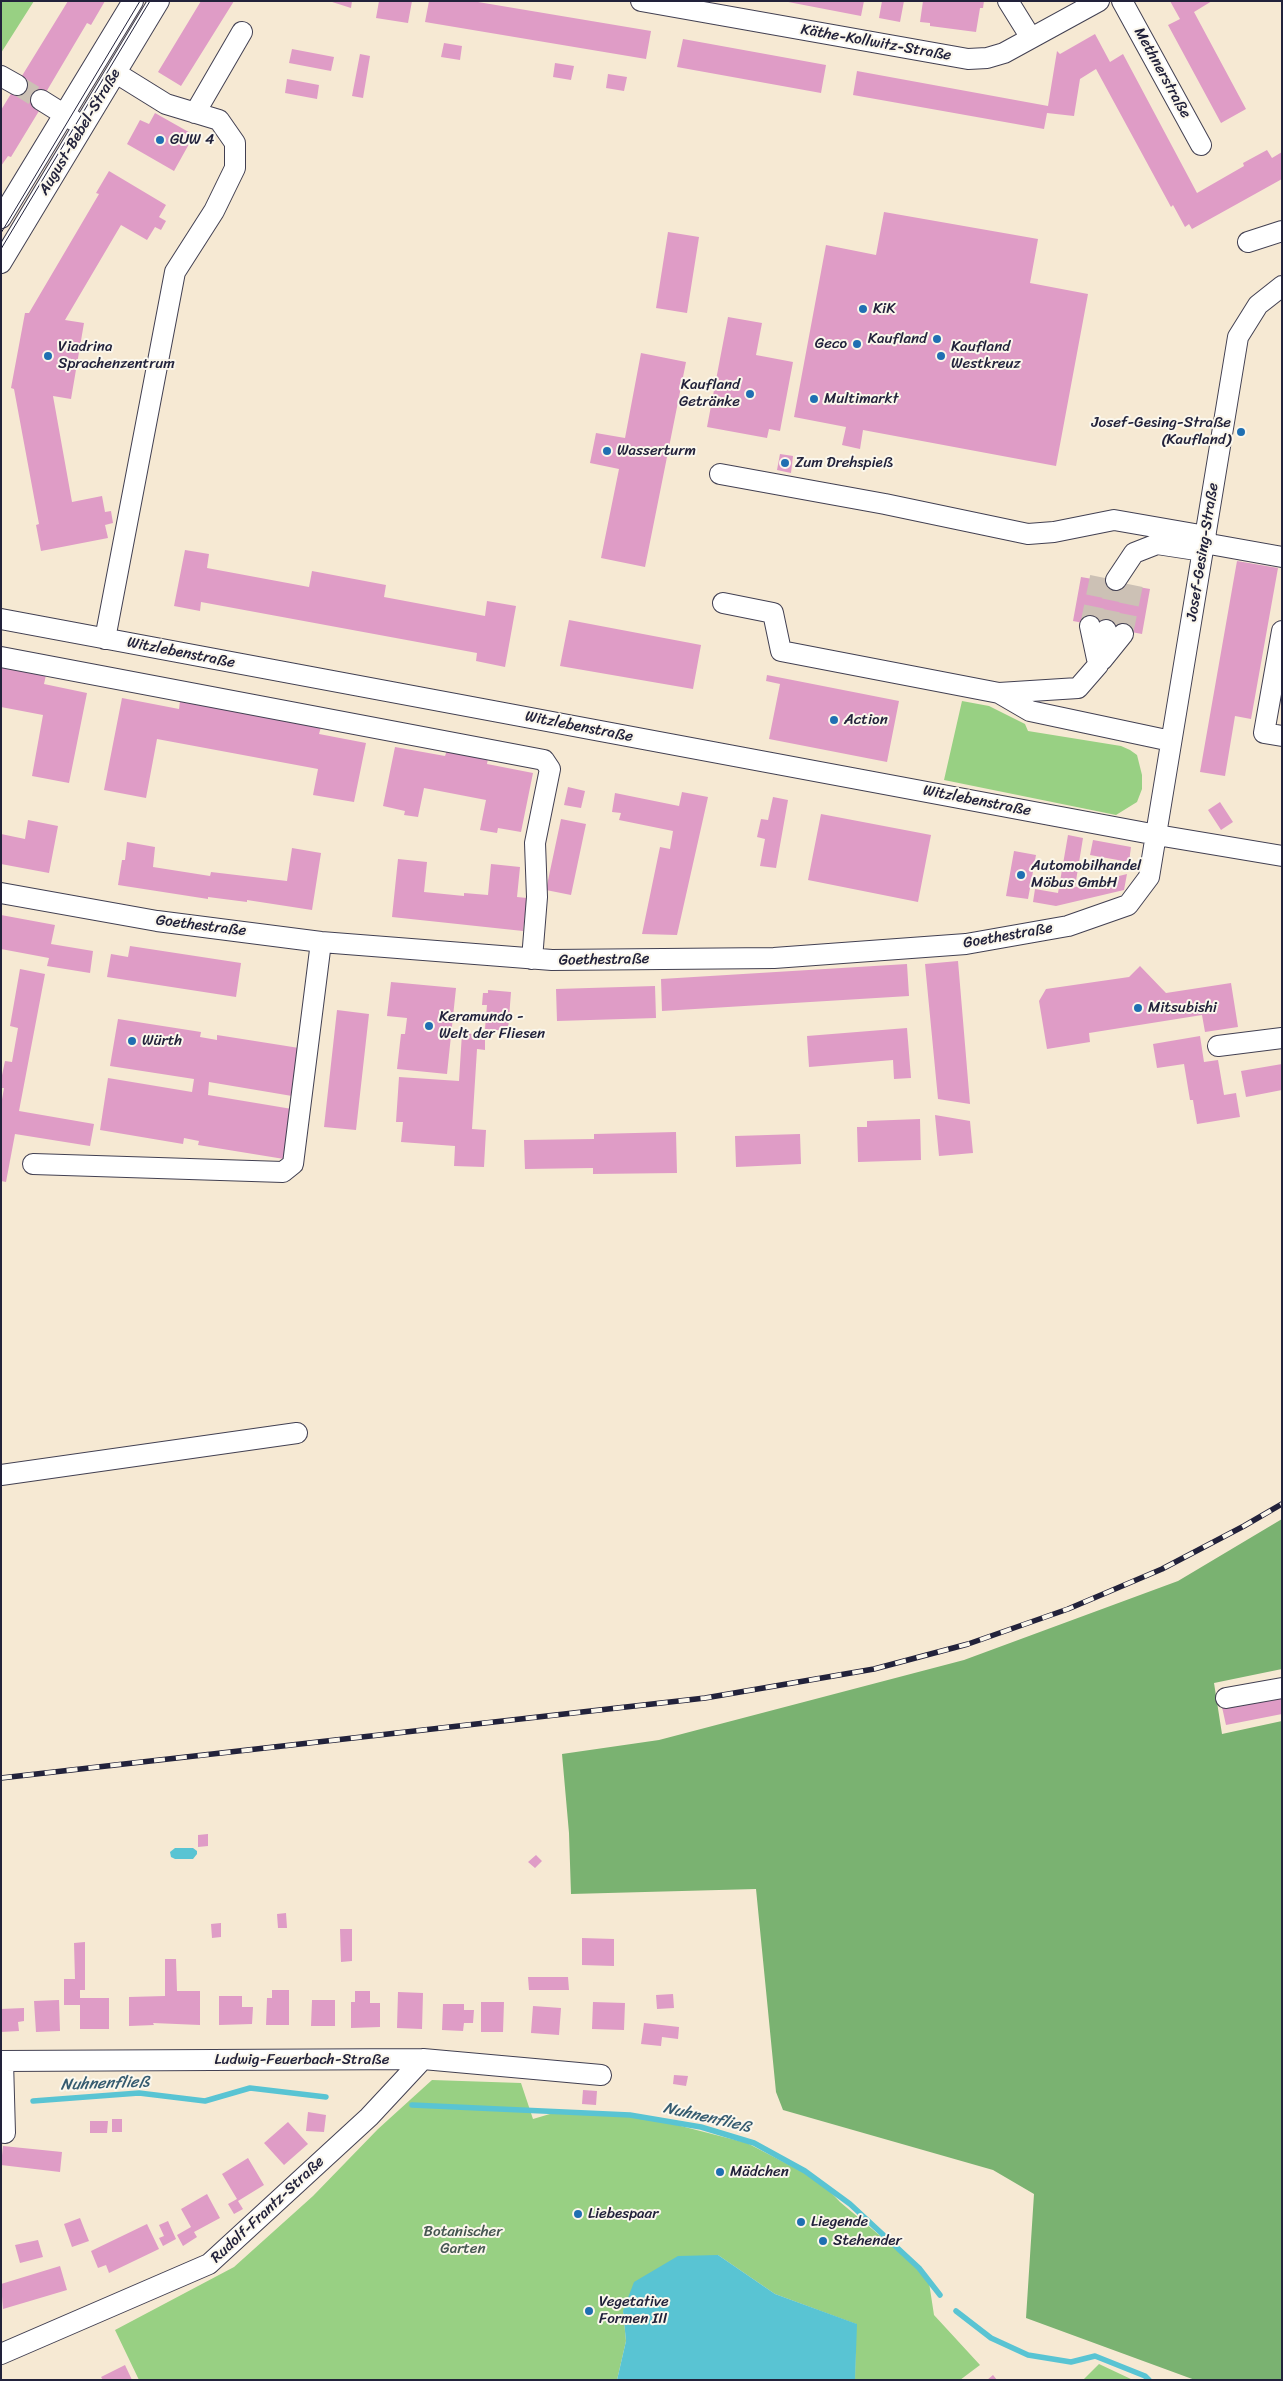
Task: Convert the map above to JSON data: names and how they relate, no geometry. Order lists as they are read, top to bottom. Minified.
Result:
{"streets":{"street":["Käthe-Kollwitz-Straße","Methnerstraße","August-Bebel-Straße","Josef-Gesing-Straße","Witzlebenstraße","Goethestraße","Ludwig-Feuerbach-Straße","Rudolf-Frantz-Straße"]},"crossings":[["Josef-Gesing-Straße","Witzlebenstraße"],["Josef-Gesing-Straße","Goethestraße"],["Witzlebenstraße","Goethestraße"],["Ludwig-Feuerbach-Straße","Rudolf-Frantz-Straße"]],"water":["Nuhnenfließ"],"parks":["Botanischer Garten"],"places":["GUW 4","KiK","Kaufland","Geco","Viadrina Sprachenzentrum","Kaufland Westkreuz","Kaufland Getränke","Multimarkt","Josef-Gesing-Straße (Kaufland)","Wasserturm","Zum Drehspieß","Action","Automobilhandel Möbus GmbH","Mitsubishi","Keramundo - Welt der Fliesen","Würth","Mädchen","Liebespaar","Liegende","Stehender","Vegetative Formen III"]}
